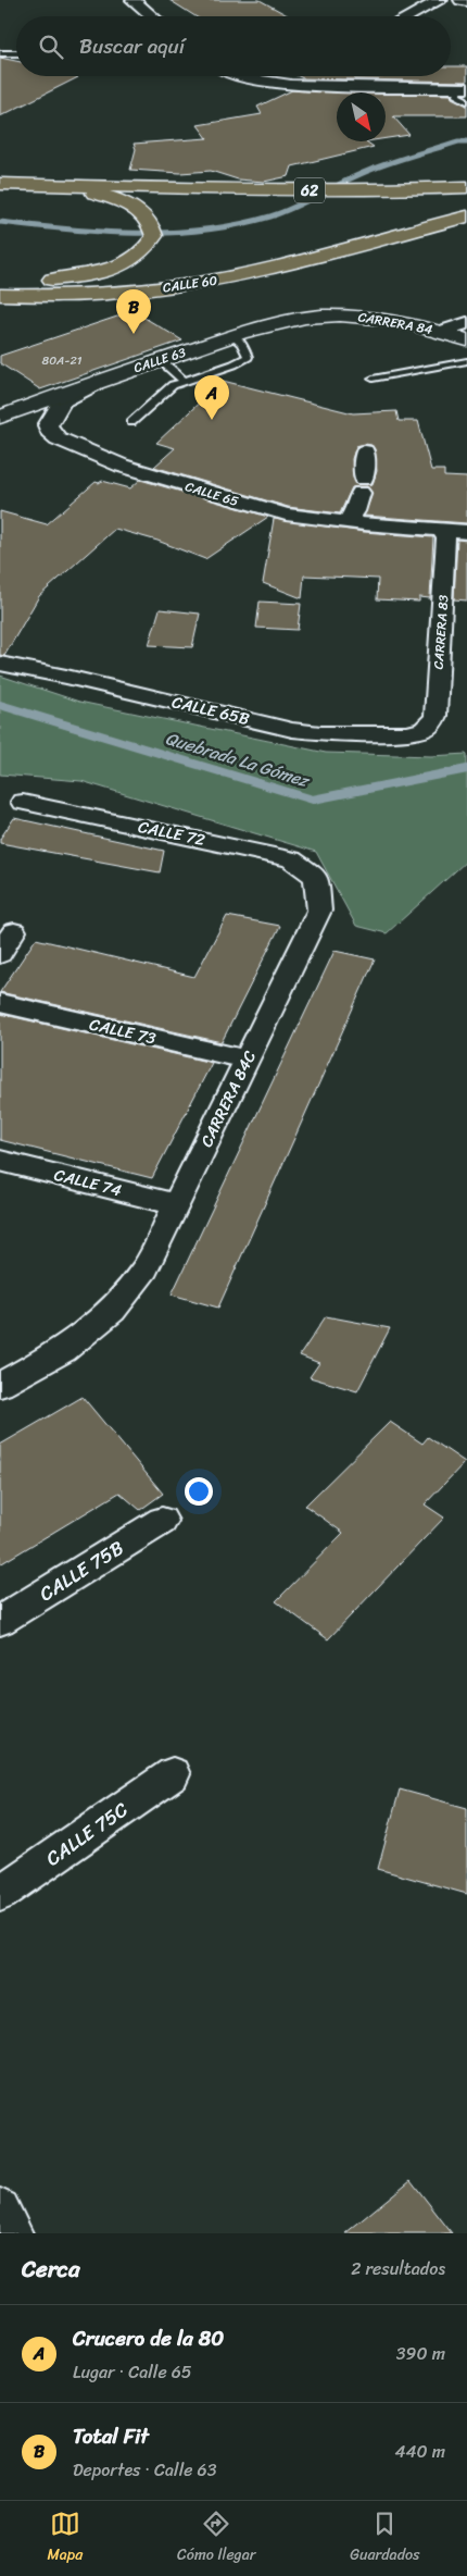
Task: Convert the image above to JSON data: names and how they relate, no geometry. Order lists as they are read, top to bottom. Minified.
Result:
{"streets":{"highway":["62","CALLE 60"],"main road":["CARRERA 84","CALLE 63"],"street":["CALLE 65","CARRERA 83","CALLE 65B","CALLE 72","CALLE 73","CARRERA 84C","CALLE 74","CALLE 75B","CALLE 75C"]},"crossings":[["CARRERA 84","CALLE 63"],["CALLE 63","CALLE 65"],["CALLE 65","CARRERA 83"],["CARRERA 83","CALLE 65B"],["CALLE 72","CARRERA 84C"],["CALLE 73","CARRERA 84C"],["CARRERA 84C","CALLE 74"]],"water":["Quebrada La Gómez"],"house_numbers":["80A-21"],"north":"bottom right","page":{"search":"Buscar aquí","pins":["B","A"],"heading":["Cerca","2 resultados"],"list":[{"mark":"A","name":"Crucero de la 80","note":"Lugar · Calle 65","value":"390 m"},{"mark":"B","name":"Total Fit","note":"Deportes · Calle 63","value":"440 m"}],"nav":["Mapa","Cómo llegar","Guardados"]}}
